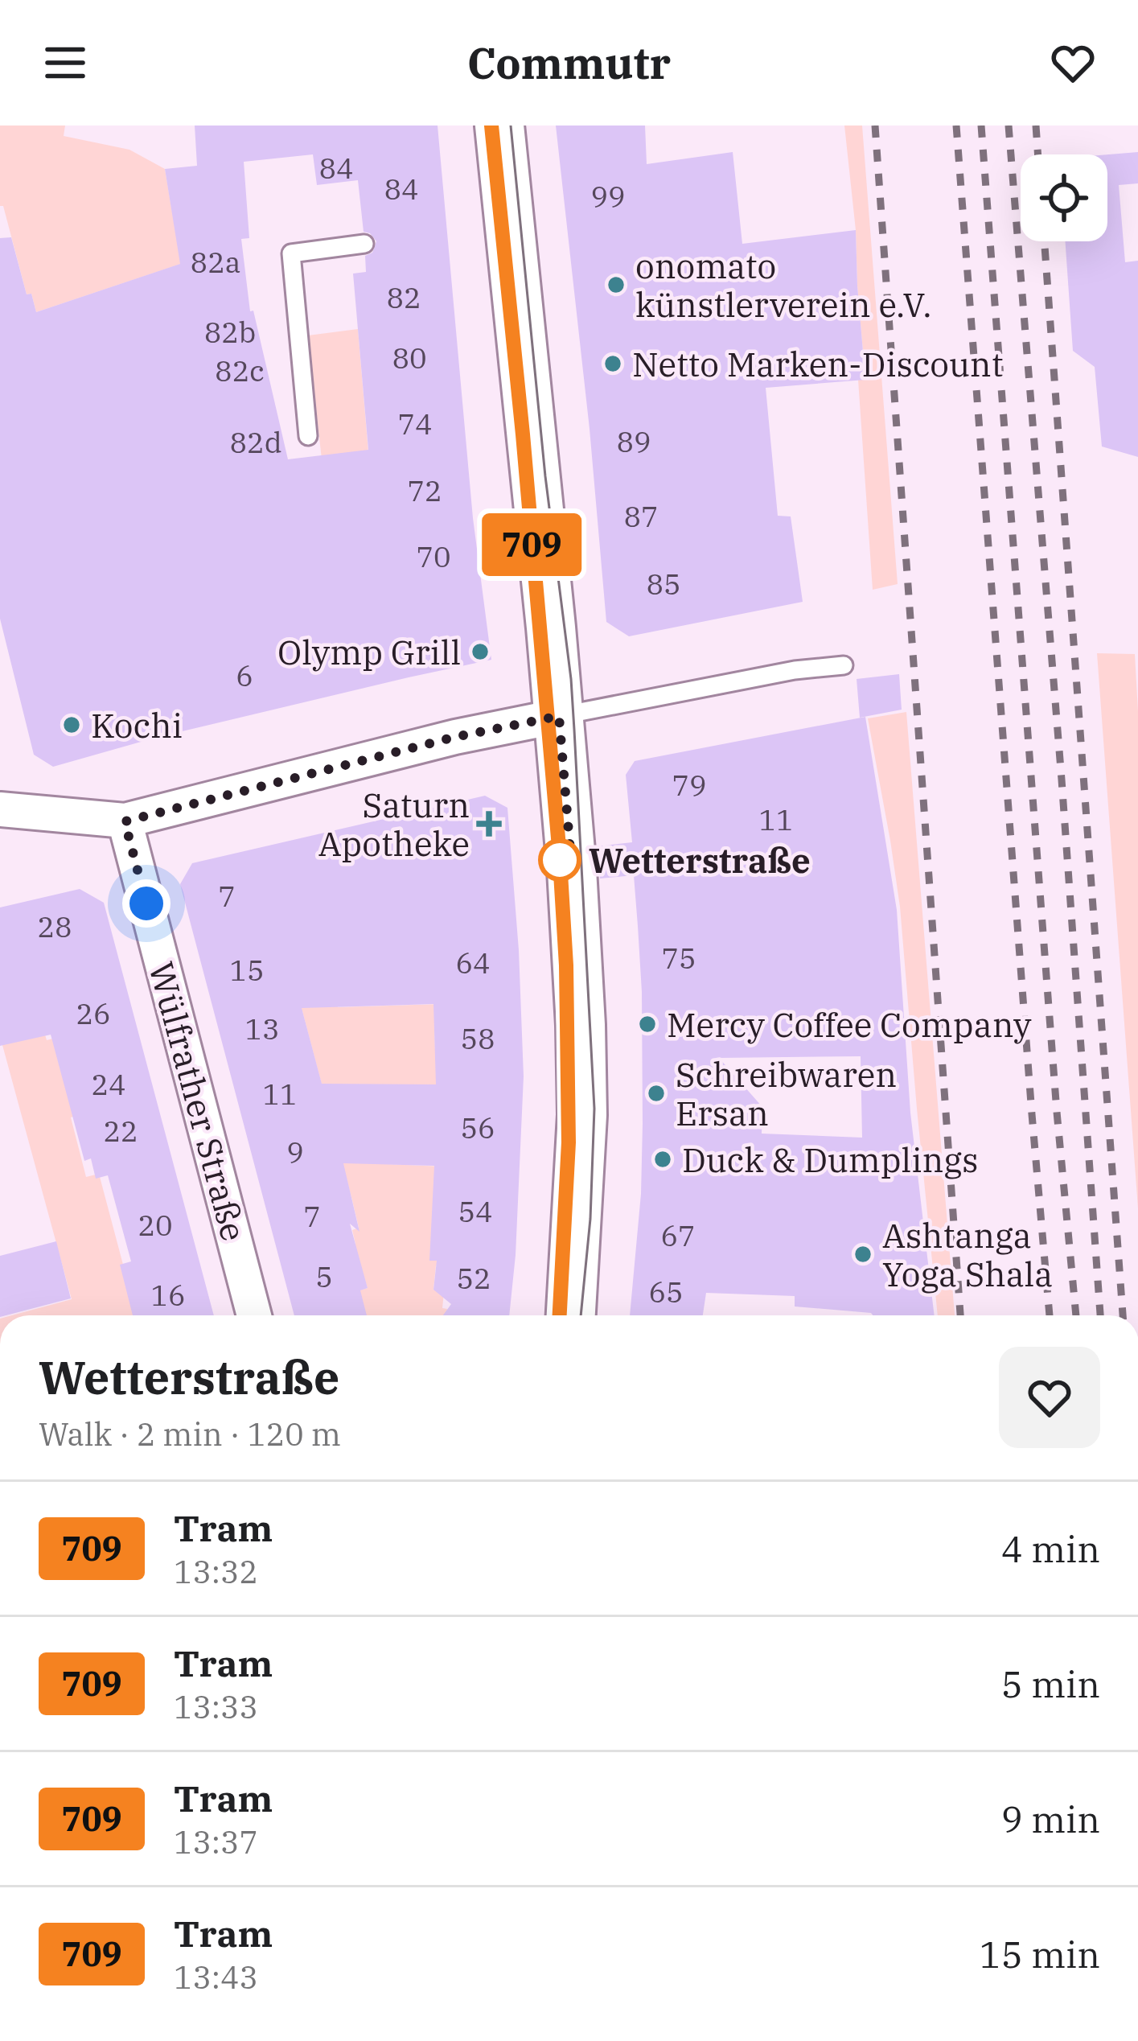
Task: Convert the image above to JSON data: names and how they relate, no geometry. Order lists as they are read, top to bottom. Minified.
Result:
{"streets":{"street":["Wülfrather Straße"]},"places":{"other":["onomato künstlerverein e.V.","Netto Marken-Discount","Olymp Grill","Kochi","Wetterstraße","Mercy Coffee Company","Schreibwaren Ersan","Duck & Dumplings","Ashtanga Yoga Shala"],"health":["Saturn Apotheke"]},"lines":["tram line 709"],"house_numbers":["84","84","99","82a","82","82b","80","82c","74","89","82d","72","87","70","85","6","79","11","7","28","75","64","15","26","13","58","24","11","56","22","9","54","7","20","67","5","52","65","16"],"page":{"header":"Commutr","on_map":"709","heading":["Wetterstraße","Walk · 2 min · 120 m"],"list":[{"mark":"709","name":"Tram","note":"13:32","value":"4 min"},{"mark":"709","name":"Tram","note":"13:33","value":"5 min"},{"mark":"709","name":"Tram","note":"13:37","value":"9 min"},{"mark":"709","name":"Tram","note":"13:43","value":"15 min"}]}}
